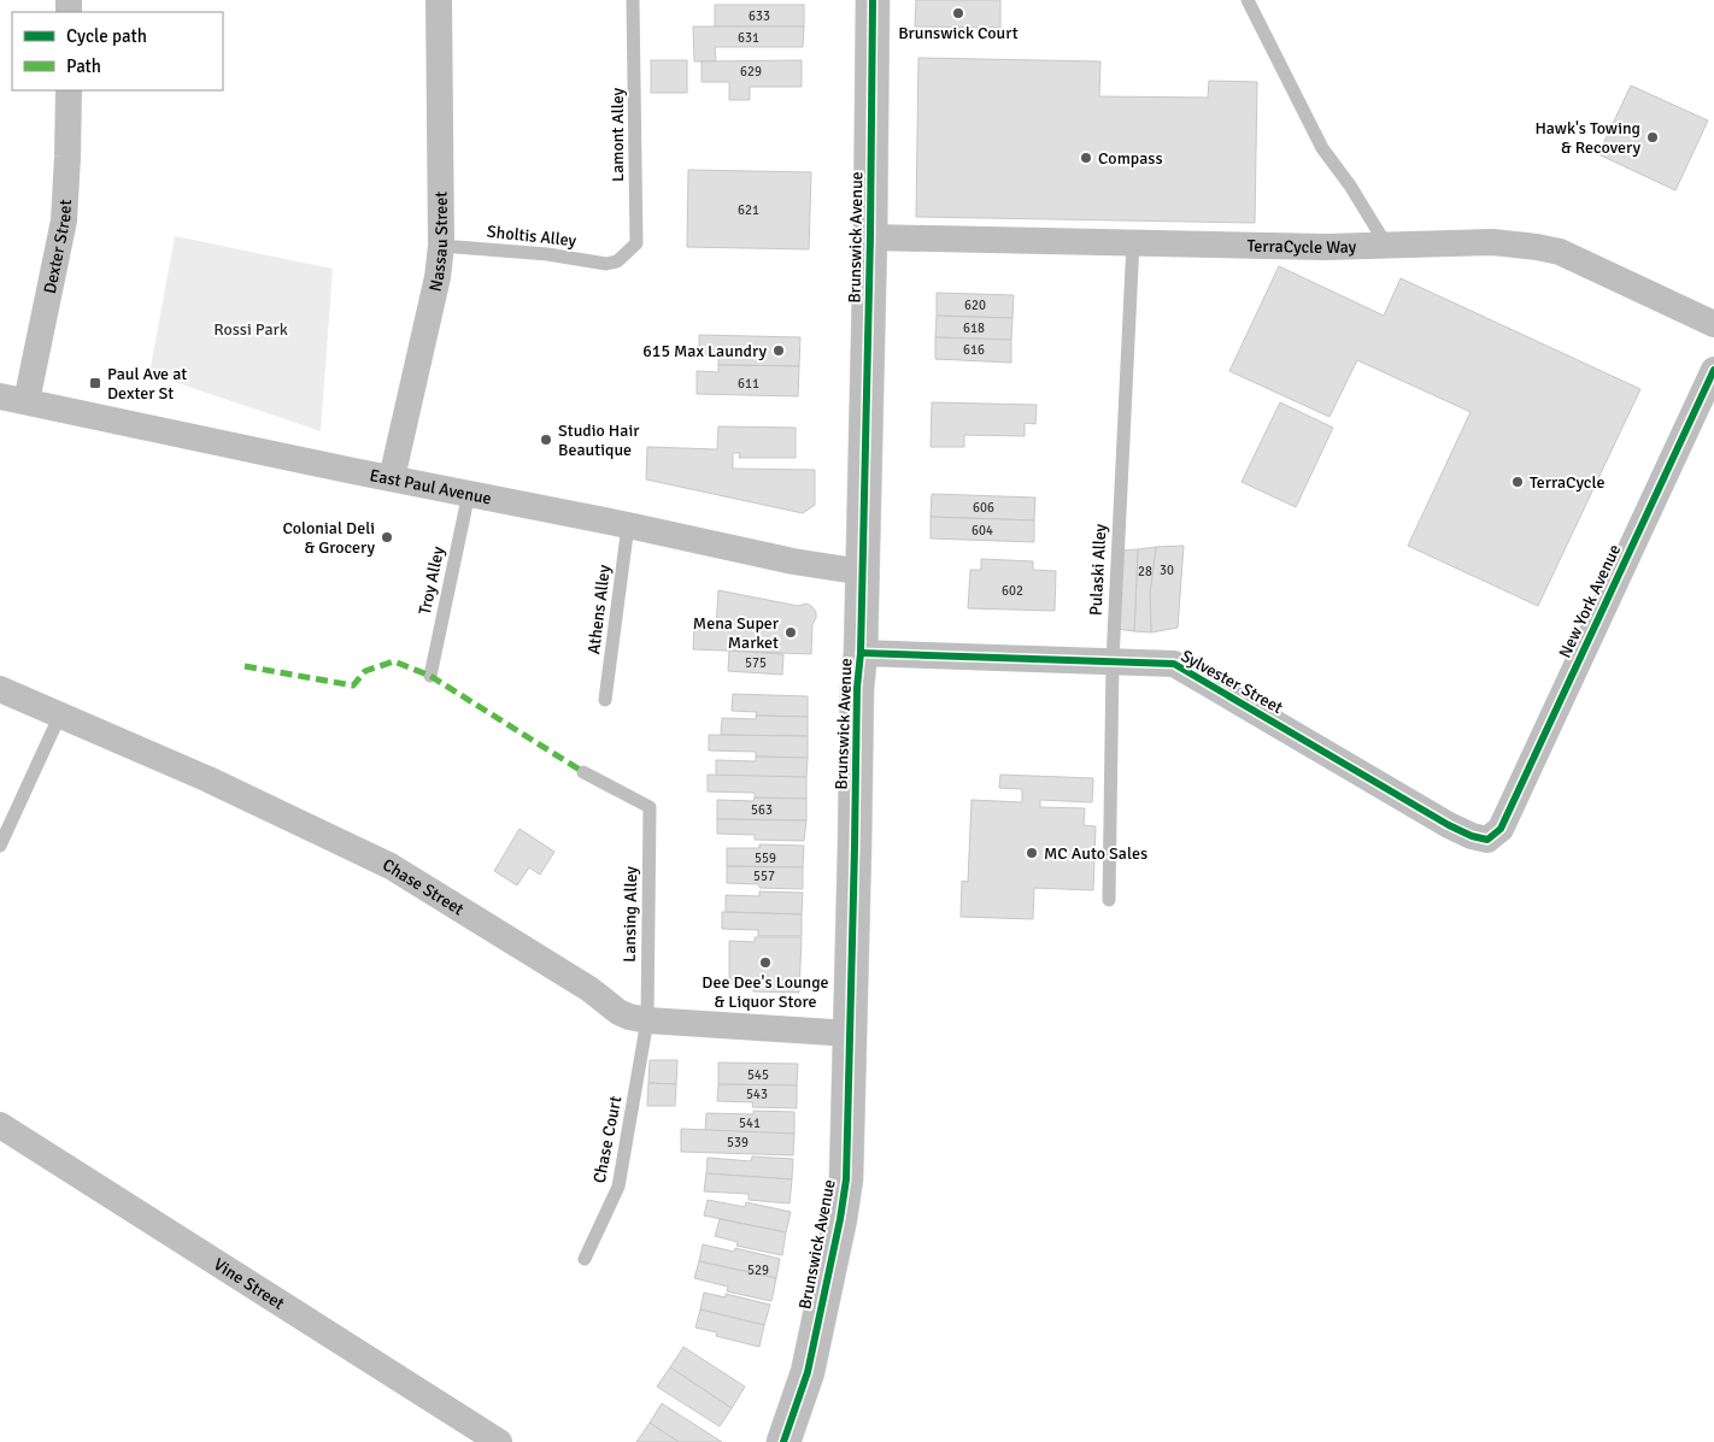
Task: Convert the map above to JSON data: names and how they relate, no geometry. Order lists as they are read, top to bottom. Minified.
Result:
{"streets":{"main road":["Brunswick Avenue"],"street":["Nassau Street","TerraCycle Way","Dexter Street","East Paul Avenue","New York Avenue","Sylvester Street","Chase Street","Vine Street"],"lane":["Lamont Alley","Sholtis Alley","Pulaski Alley","Troy Alley","Athens Alley","Lansing Alley","Chase Court"]},"crossings":[["Lamont Alley","Sholtis Alley"],["Sholtis Alley","Nassau Street"],["Brunswick Avenue","TerraCycle Way"],["Brunswick Avenue","East Paul Avenue"],["Brunswick Avenue","Sylvester Street"],["Brunswick Avenue","Chase Street"],["Nassau Street","East Paul Avenue"],["TerraCycle Way","Pulaski Alley"],["Dexter Street","East Paul Avenue"],["East Paul Avenue","Troy Alley"],["East Paul Avenue","Athens Alley"],["Pulaski Alley","Sylvester Street"],["New York Avenue","Sylvester Street"],["Chase Street","Lansing Alley"],["Chase Street","Chase Court"],["Lansing Alley","Chase Court"]],"parks":["Rossi Park"],"places":{"other":["Brunswick Court","Hawk's Towing & Recovery","Compass","615 Max Laundry","Studio Hair Beautique","TerraCycle","Colonial Deli & Grocery","Mena Super Market","MC Auto Sales","Dee Dee's Lounge & Liquor Store"],"transit":["Paul Ave at Dexter St"]},"house_numbers":["633","631","629","621","620","618","616","611","606","604","30","28","602","575","563","559","557","545","543","541","539","529"],"legend":["Cycle path","Path"]}
